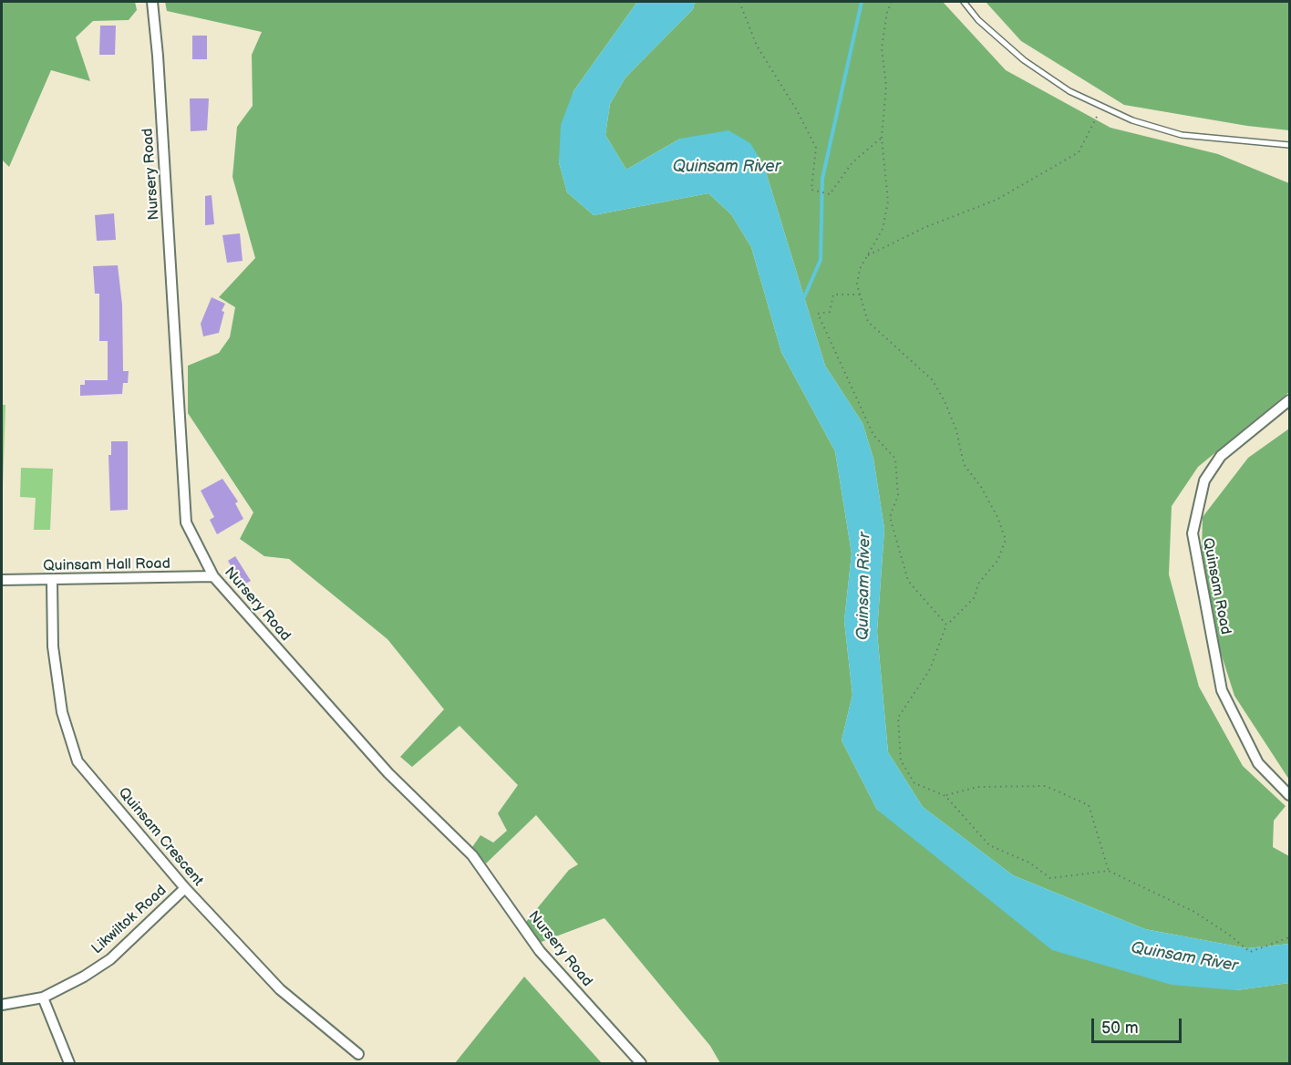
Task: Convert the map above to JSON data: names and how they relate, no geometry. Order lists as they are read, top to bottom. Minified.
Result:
{"streets":{"street":["Nursery Road","Quinsam Hall Road","Quinsam Road","Quinsam Crescent","Likwiltok Road"]},"crossings":[["Nursery Road","Quinsam Hall Road"],["Quinsam Hall Road","Quinsam Crescent"],["Quinsam Crescent","Likwiltok Road"]],"water":["Quinsam River"],"scale_bar":"50 m"}
